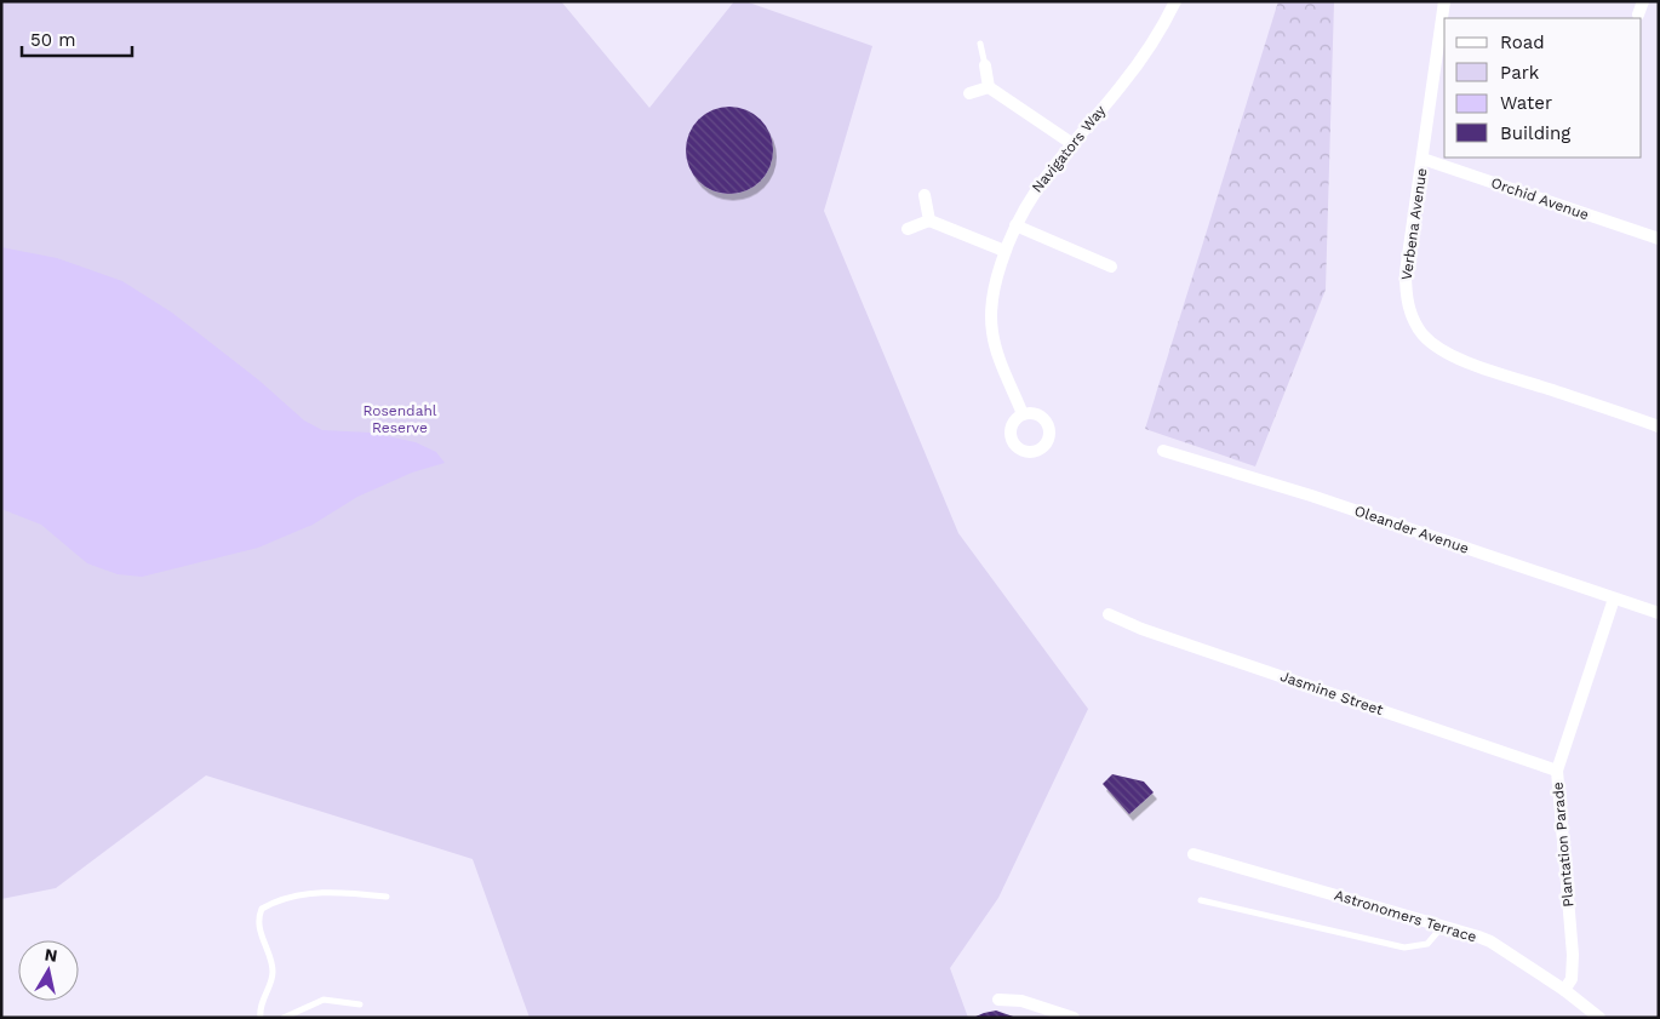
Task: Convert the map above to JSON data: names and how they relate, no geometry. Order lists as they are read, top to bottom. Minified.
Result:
{"streets":{"street":["Navigators Way","Orchid Avenue","Verbena Avenue","Oleander Avenue","Jasmine Street","Plantation Parade","Astronomers Terrace"]},"crossings":[["Orchid Avenue","Verbena Avenue"],["Oleander Avenue","Plantation Parade"],["Jasmine Street","Plantation Parade"],["Plantation Parade","Astronomers Terrace"]],"parks":["Rosendahl Reserve"],"legend":["Road","Park","Water","Building"],"scale_bar":"50 m","north":"top"}
